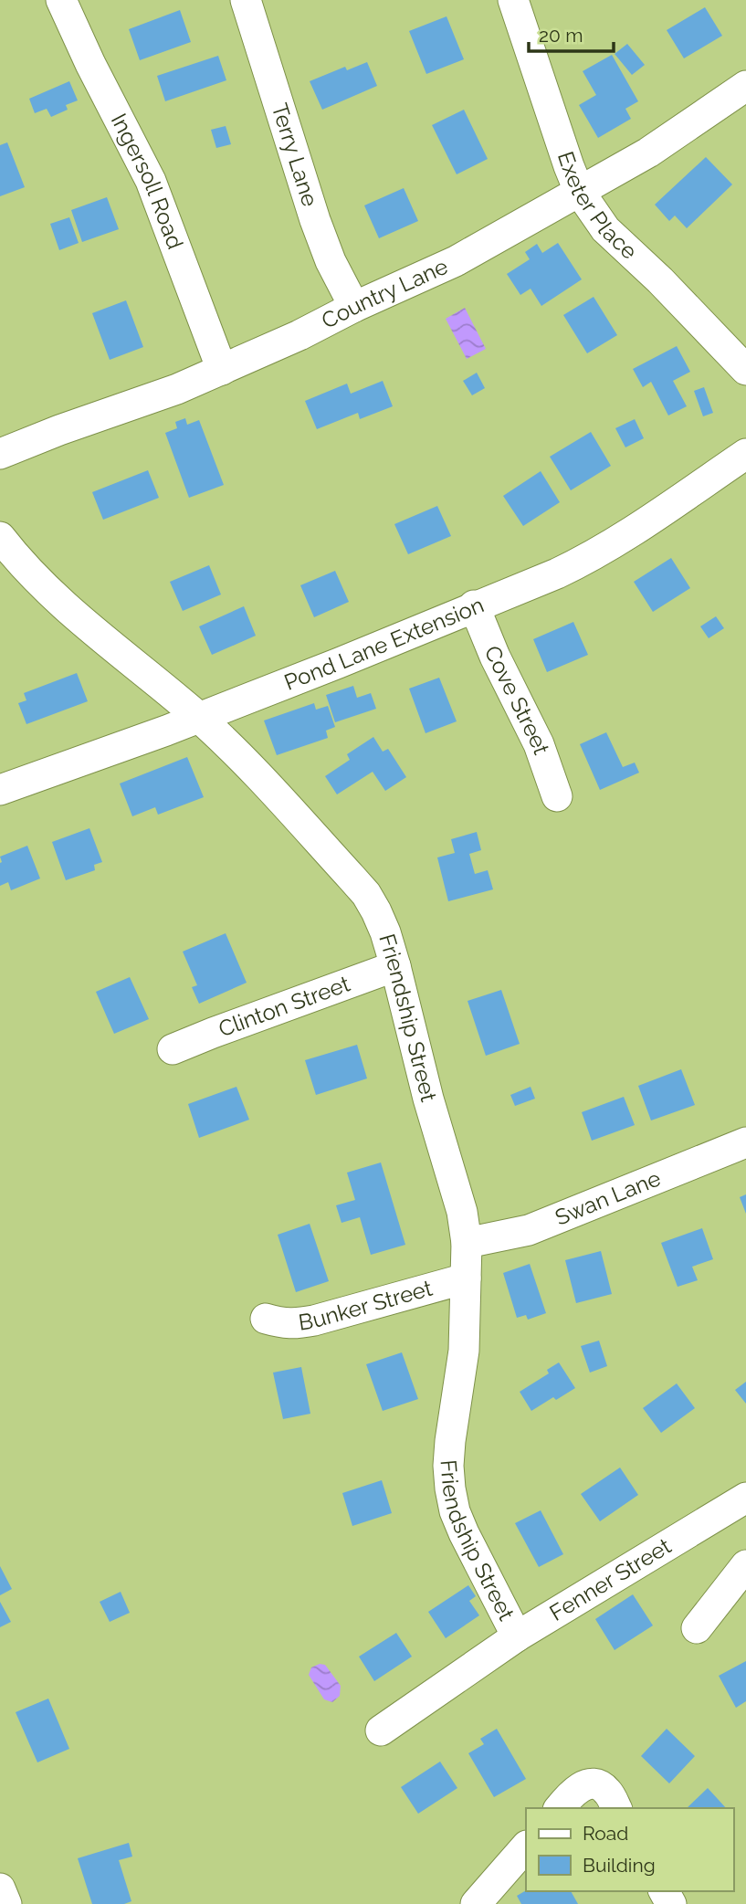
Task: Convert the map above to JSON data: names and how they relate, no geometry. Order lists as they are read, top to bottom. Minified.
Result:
{"streets":{"street":["Terry Lane","Ingersoll Road","Exeter Place","Country Lane","Pond Lane Extension","Cove Street","Clinton Street","Friendship Street","Swan Lane","Bunker Street","Fenner Street"]},"crossings":[["Terry Lane","Country Lane"],["Ingersoll Road","Country Lane"],["Exeter Place","Country Lane"],["Pond Lane Extension","Cove Street"],["Pond Lane Extension","Friendship Street"],["Clinton Street","Friendship Street"],["Friendship Street","Swan Lane"],["Friendship Street","Bunker Street"],["Friendship Street","Fenner Street"]],"legend":["Road","Building"],"scale_bar":"20 m"}
